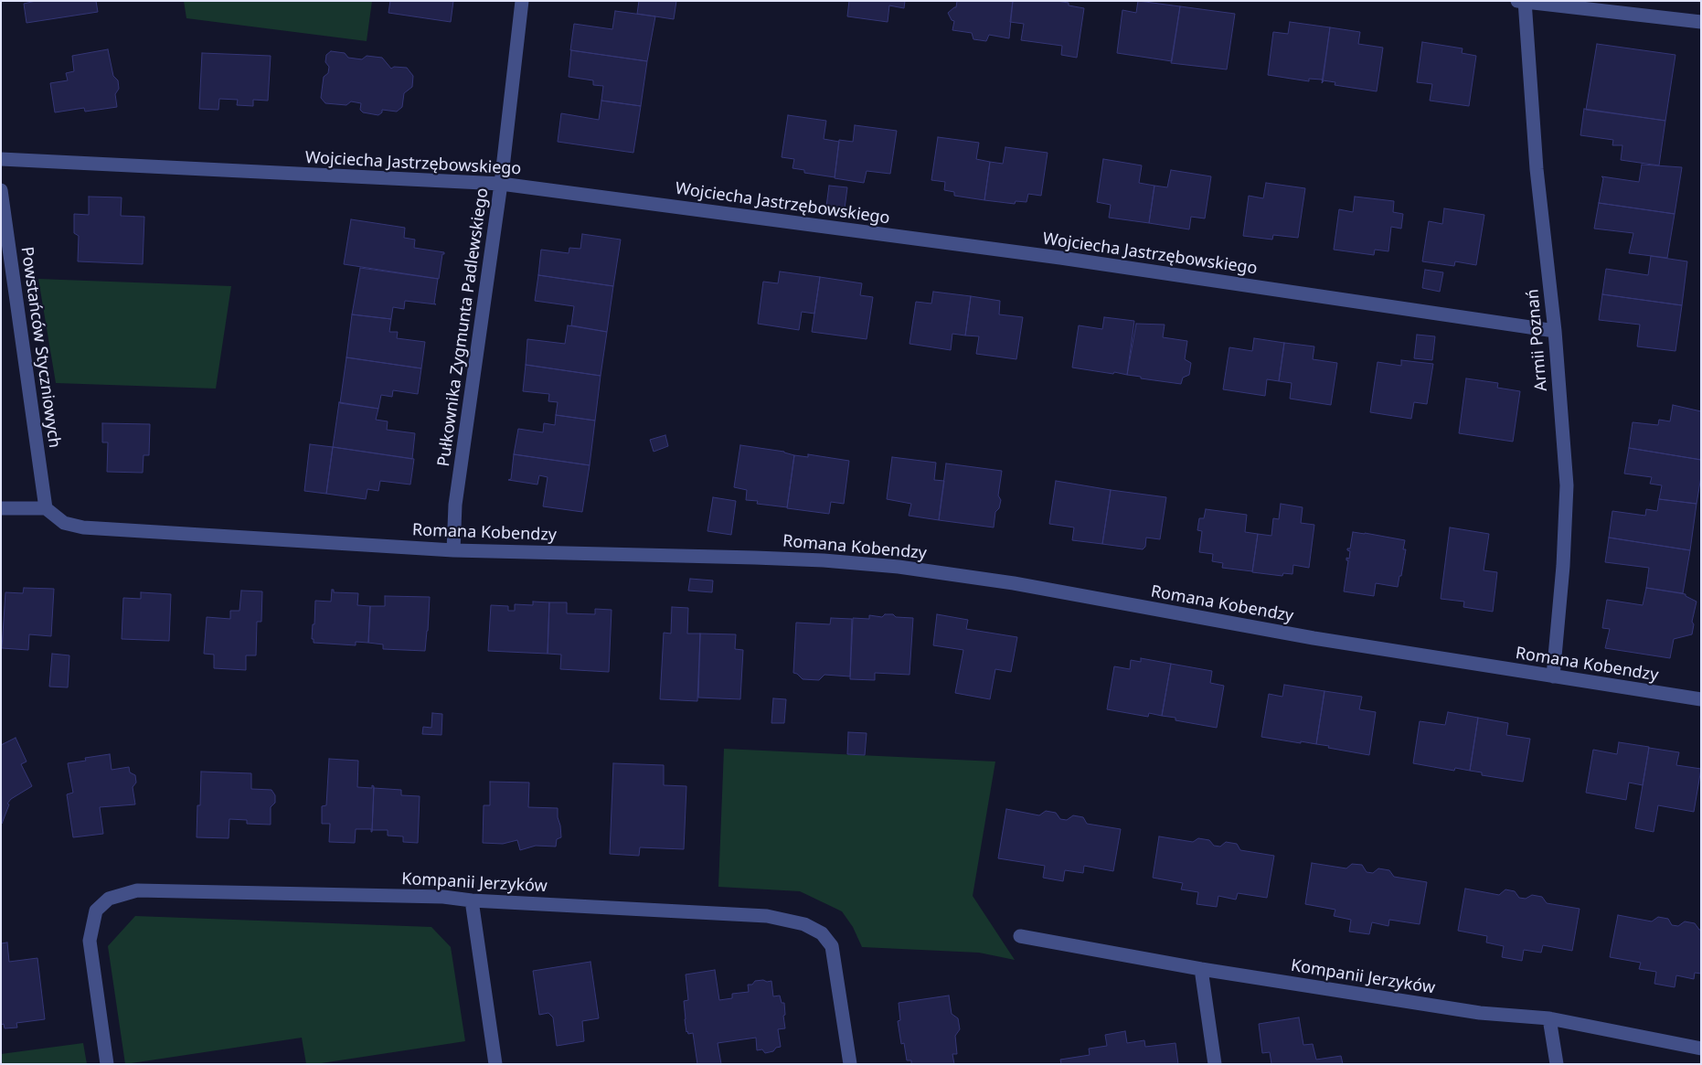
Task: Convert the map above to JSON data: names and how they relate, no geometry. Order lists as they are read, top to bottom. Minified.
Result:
{"streets":{"street":["Wojciecha Jastrzębowskiego","Pułkownika Zygmunta Padlewskiego","Armii Poznań","Powstańców Styczniowych","Romana Kobendzy","Kompanii Jerzyków"]},"crossings":[["Wojciecha Jastrzębowskiego","Pułkownika Zygmunta Padlewskiego"],["Wojciecha Jastrzębowskiego","Armii Poznań"],["Pułkownika Zygmunta Padlewskiego","Romana Kobendzy"],["Armii Poznań","Romana Kobendzy"],["Powstańców Styczniowych","Romana Kobendzy"]]}
